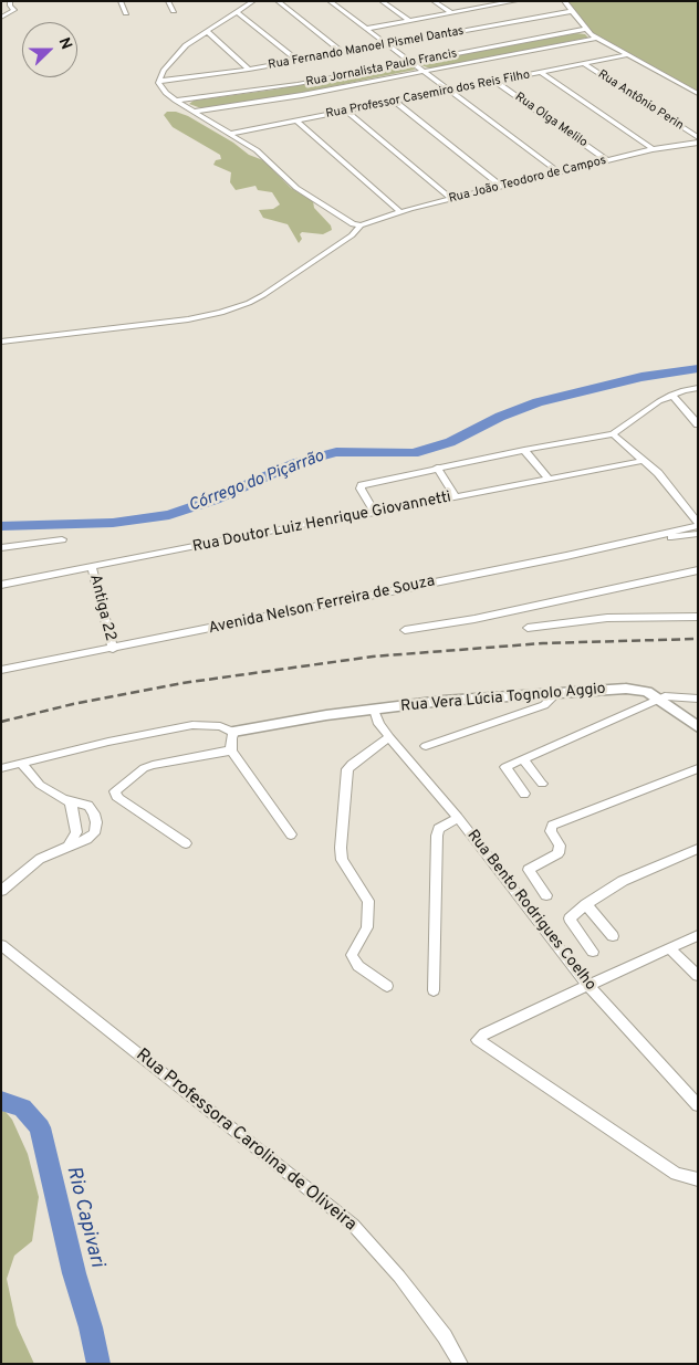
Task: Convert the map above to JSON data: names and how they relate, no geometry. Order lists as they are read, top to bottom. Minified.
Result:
{"streets":{"street":["Rua Fernando Manoel Pismel Dantas","Rua Jornalista Paulo Francis","Rua Professor Casemiro dos Reis Filho","Rua Antônio Perin","Rua Olga Melilo","Rua João Teodoro de Campos","Rua Doutor Luiz Henrique Giovannetti","Avenida Nelson Ferreira de Souza","Antiga 22","Rua Vera Lúcia Tognolo Aggio","Rua Bento Rodrigues Coelho","Rua Professora Carolina de Oliveira"]},"crossings":[["Rua Professor Casemiro dos Reis Filho","Rua Antônio Perin"],["Rua Professor Casemiro dos Reis Filho","Rua Olga Melilo"],["Rua Olga Melilo","Rua João Teodoro de Campos"],["Rua Doutor Luiz Henrique Giovannetti","Antiga 22"],["Avenida Nelson Ferreira de Souza","Antiga 22"],["Rua Vera Lúcia Tognolo Aggio","Rua Bento Rodrigues Coelho"]],"water":["Córrego do Piçarrão","Rio Capivari"],"north":"right"}
